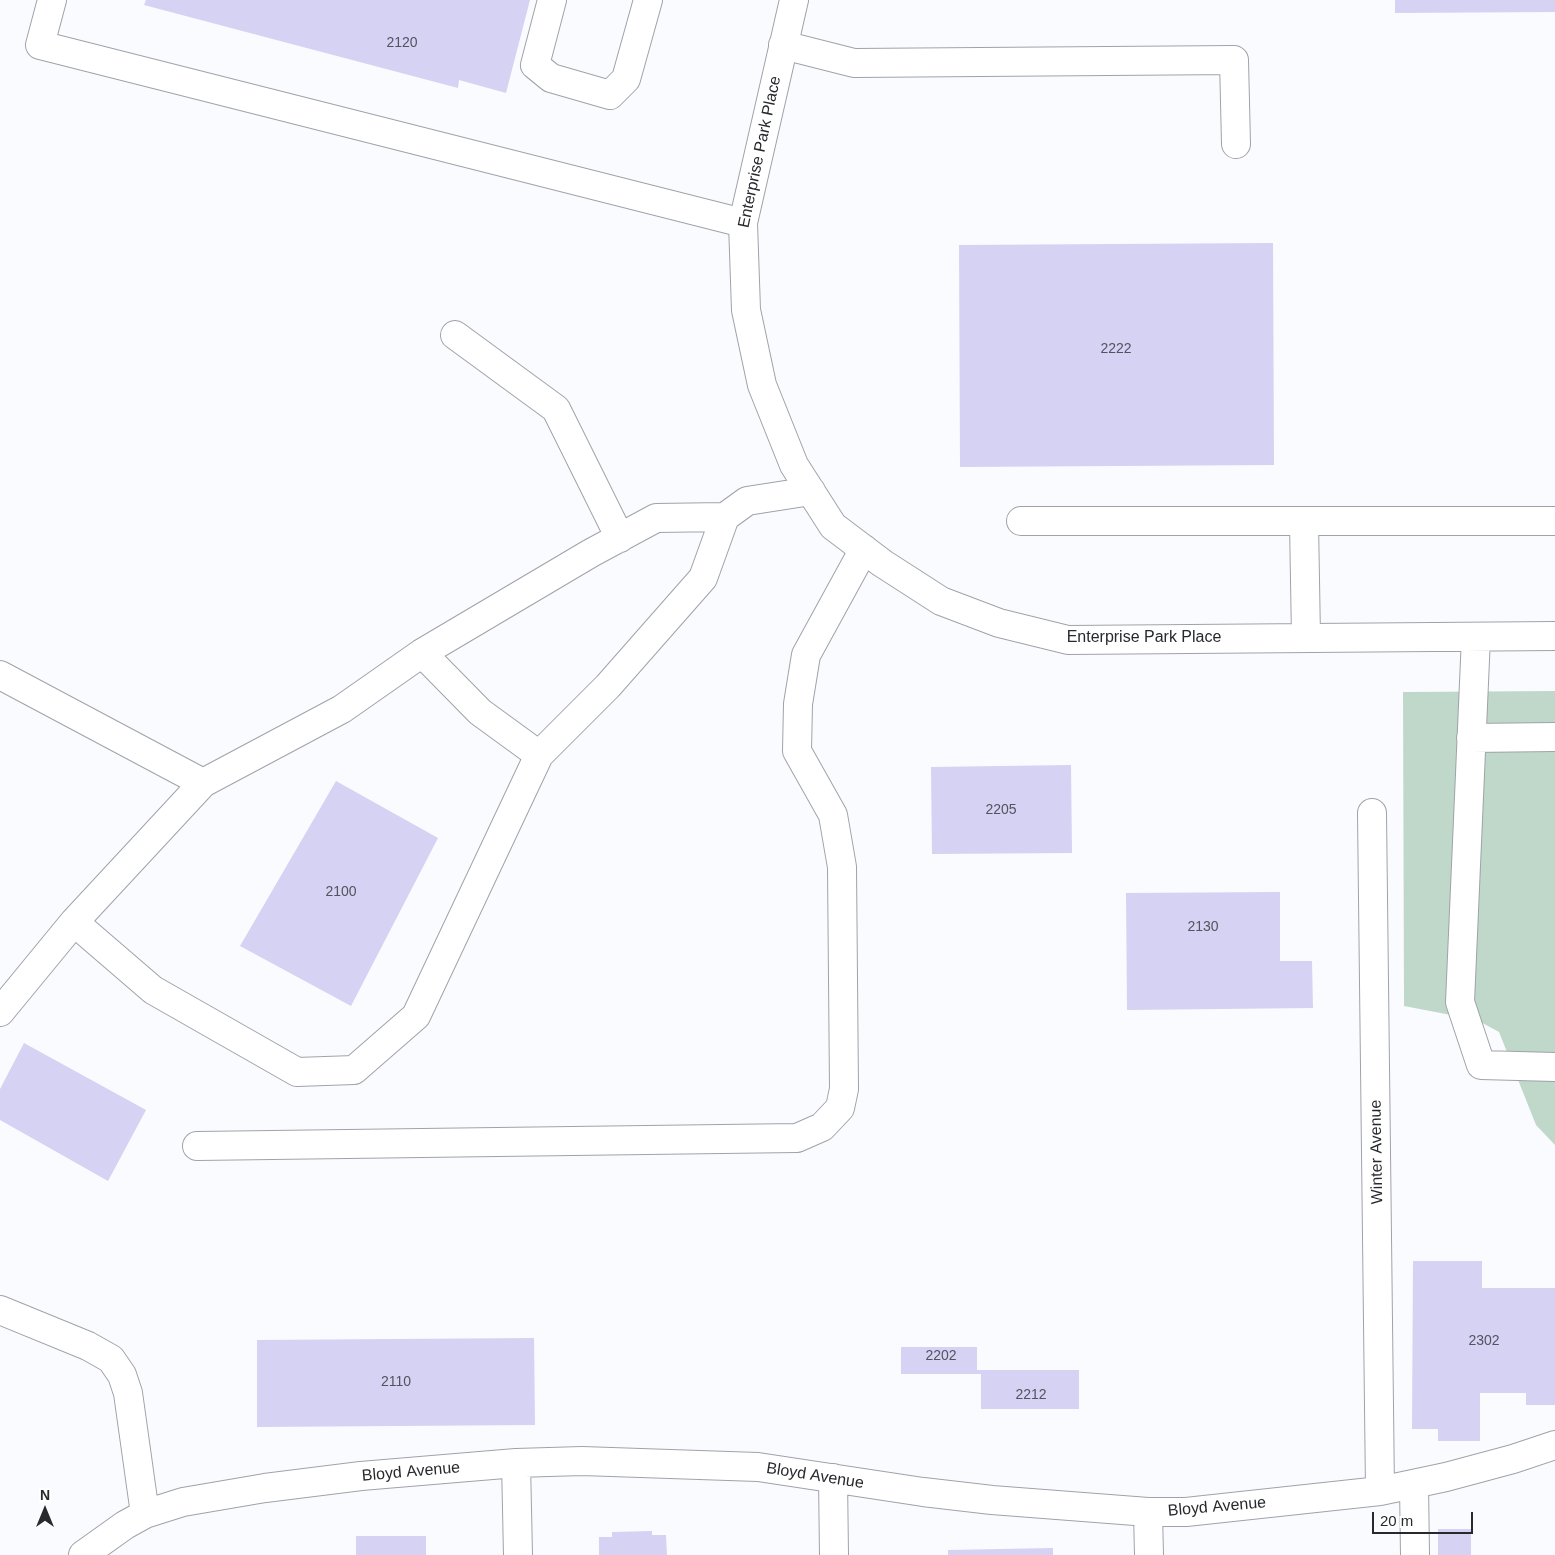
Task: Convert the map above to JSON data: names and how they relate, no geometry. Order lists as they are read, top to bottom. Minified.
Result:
{"streets":{"street":["Enterprise Park Place","Winter Avenue","Bloyd Avenue"]},"crossings":[["Winter Avenue","Bloyd Avenue"]],"house_numbers":["2120","2222","2205","2100","2130","2302","2202","2110","2212"],"scale_bar":"20 m","north":"top"}
